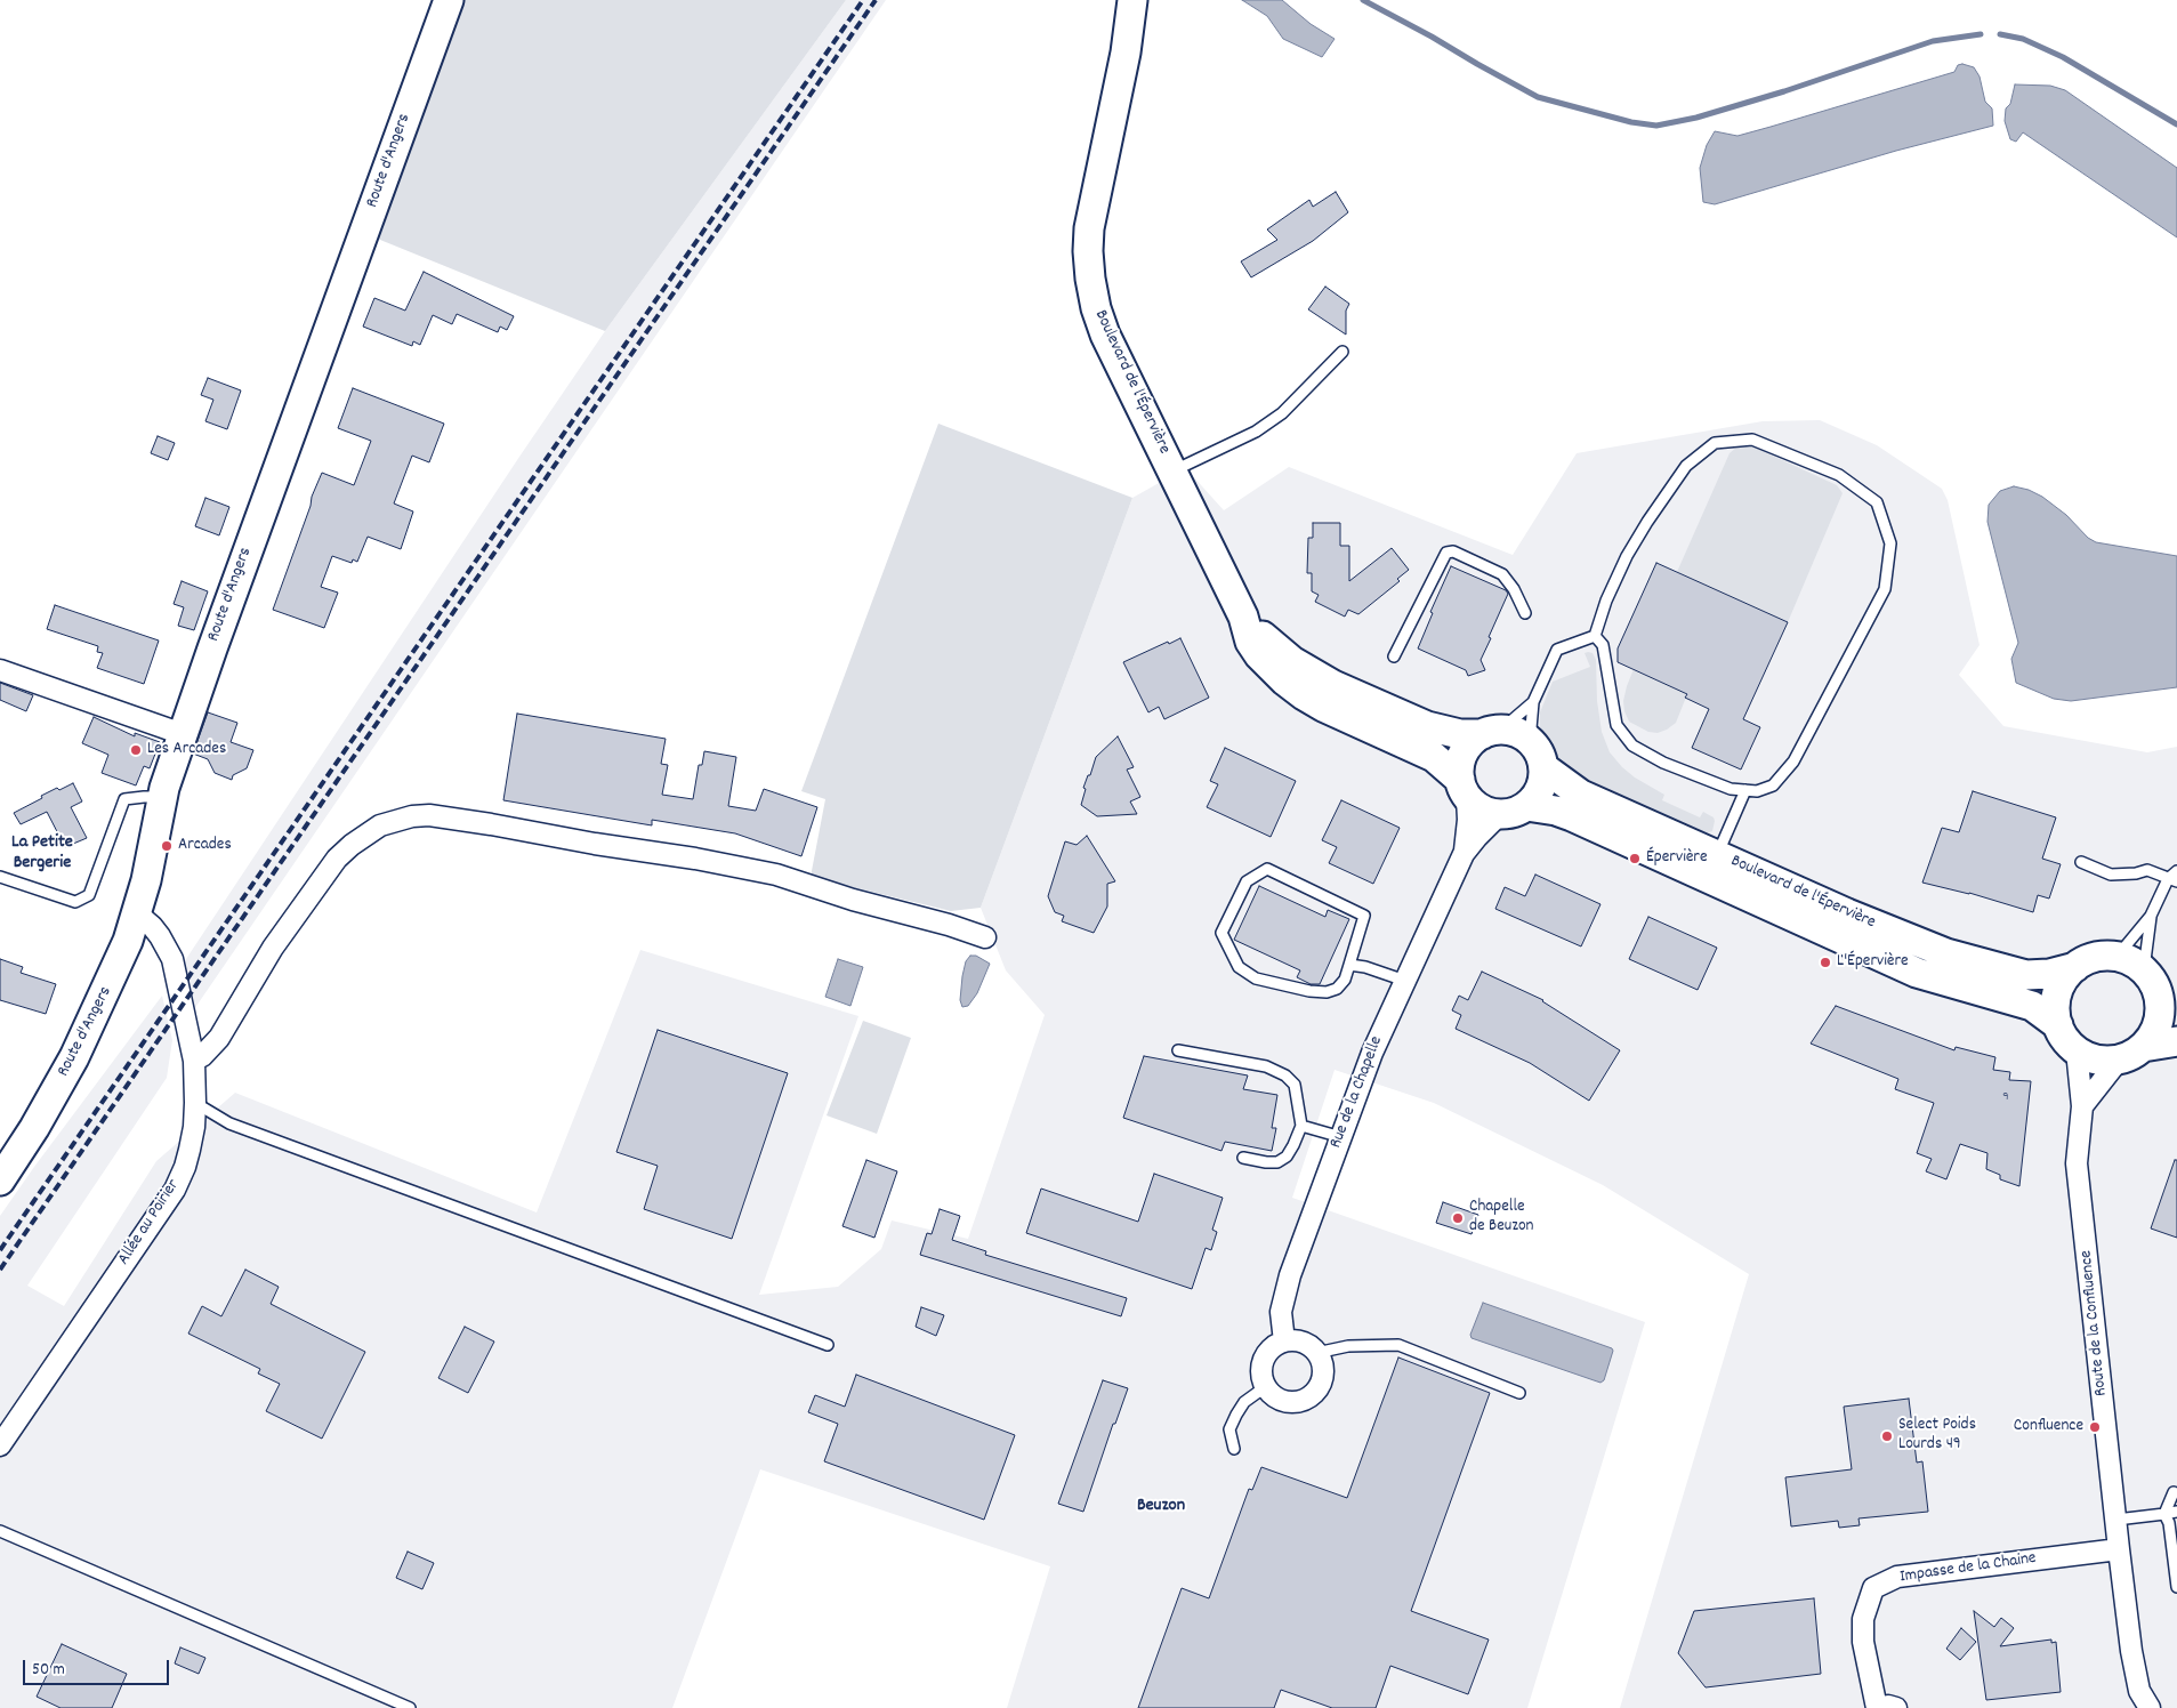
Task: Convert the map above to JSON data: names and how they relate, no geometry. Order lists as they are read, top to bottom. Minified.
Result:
{"streets":{"street":["Route d'Angers","Boulevard de l'Épervière","Rue de la Chapelle","Allée au Poirier","Route de la Confluence","Impasse de la Chaine"]},"crossings":[["Route d'Angers","Allée au Poirier"],["Boulevard de l'Épervière","Rue de la Chapelle"],["Boulevard de l'Épervière","Route de la Confluence"],["Route de la Confluence","Impasse de la Chaine"]],"districts":["La Petite Bergerie","Beuzon"],"places":["Les Arcades","Arcades","Épervière","L'Épervière","Chapelle de Beuzon","Confluence","Select Poids Lourds 49"],"house_numbers":["9"],"scale_bar":"50 m"}
